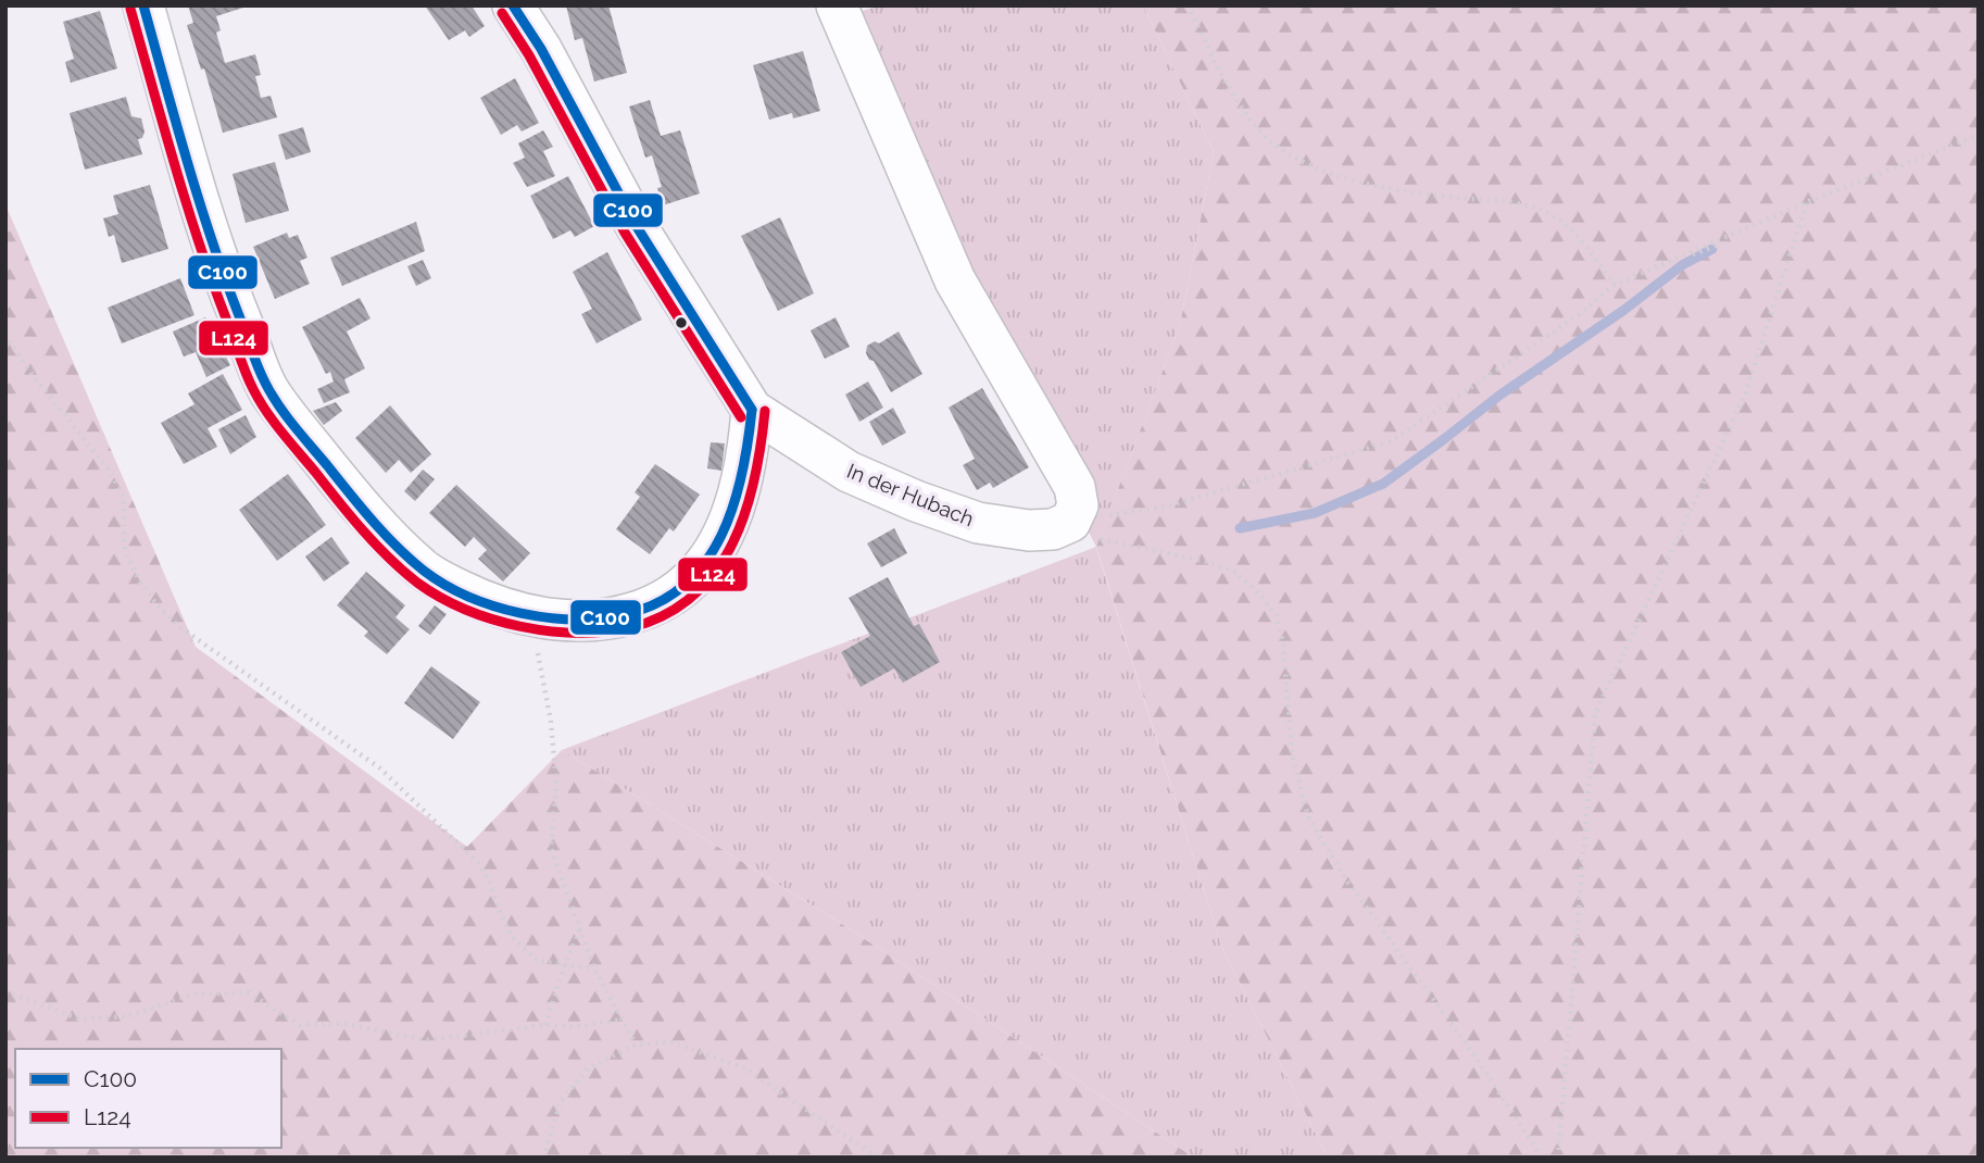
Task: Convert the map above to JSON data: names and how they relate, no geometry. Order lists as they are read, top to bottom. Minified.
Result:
{"streets":{"street":["In der Hubach"]},"lines":["transit line C100","transit line L124"],"legend":["C100","L124"]}
